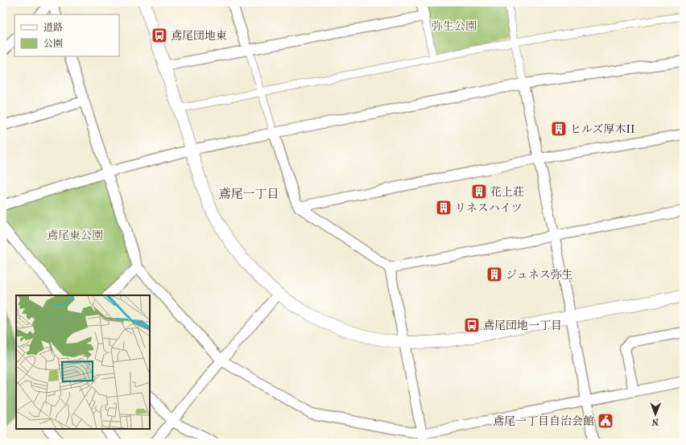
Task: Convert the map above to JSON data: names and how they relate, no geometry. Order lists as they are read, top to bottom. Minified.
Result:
{"districts":["鳶尾一丁目"],"parks":["弥生公園","鳶尾東公園"],"places":{"bus stop":["鳶尾団地東","鳶尾団地一丁目"],"building":["ヒルズ厚木II","花上荘","リネスハイツ","ジュネス弥生"],"public building":["鳶尾一丁目自治会館"]},"legend":["道路","公園"],"north":"bottom"}
